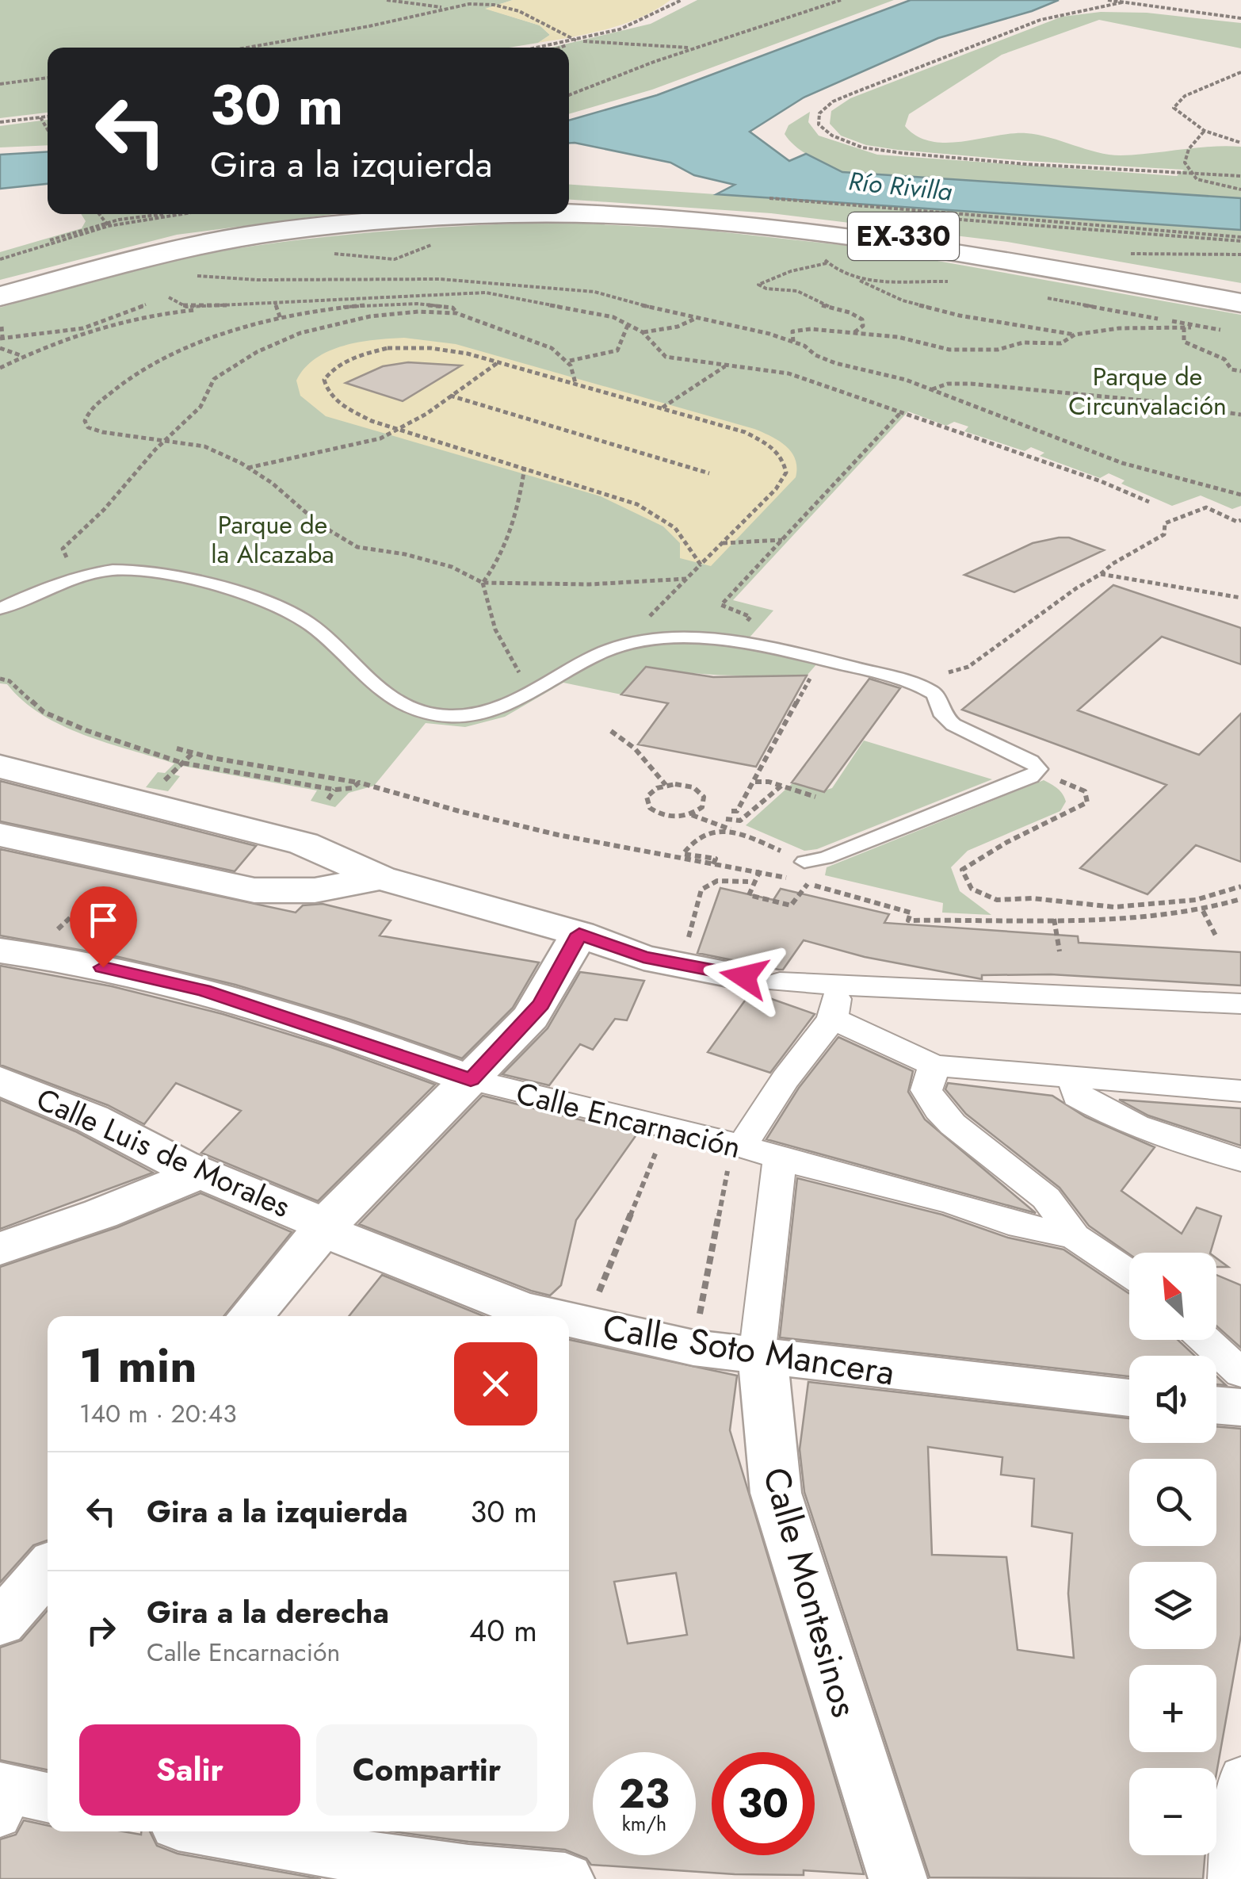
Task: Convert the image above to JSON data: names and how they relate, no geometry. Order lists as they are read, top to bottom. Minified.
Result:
{"streets":{"main road":["EX-330"],"street":["Calle Encarnación","Calle Luis de Morales","Calle Soto Mancera","Calle Montesinos"]},"crossings":[["Calle Encarnación","Calle Montesinos"],["Calle Luis de Morales","Calle Soto Mancera"],["Calle Soto Mancera","Calle Montesinos"]],"water":["Río Rivilla"],"parks":["Parque de Circunvalación","Parque de la Alcazaba"],"north":"top left","page":{"turn":["30 m","Gira a la izquierda"],"map_buttons":["+","−"],"heading":["1 min","140 m · 20:43"],"list":[{"name":"Gira a la izquierda","value":"30 m"},{"name":"Gira a la derecha","note":"Calle Encarnación","value":"40 m"}],"buttons":["Salir","Compartir"],"speed":"23 km/h","limit":"30"}}
